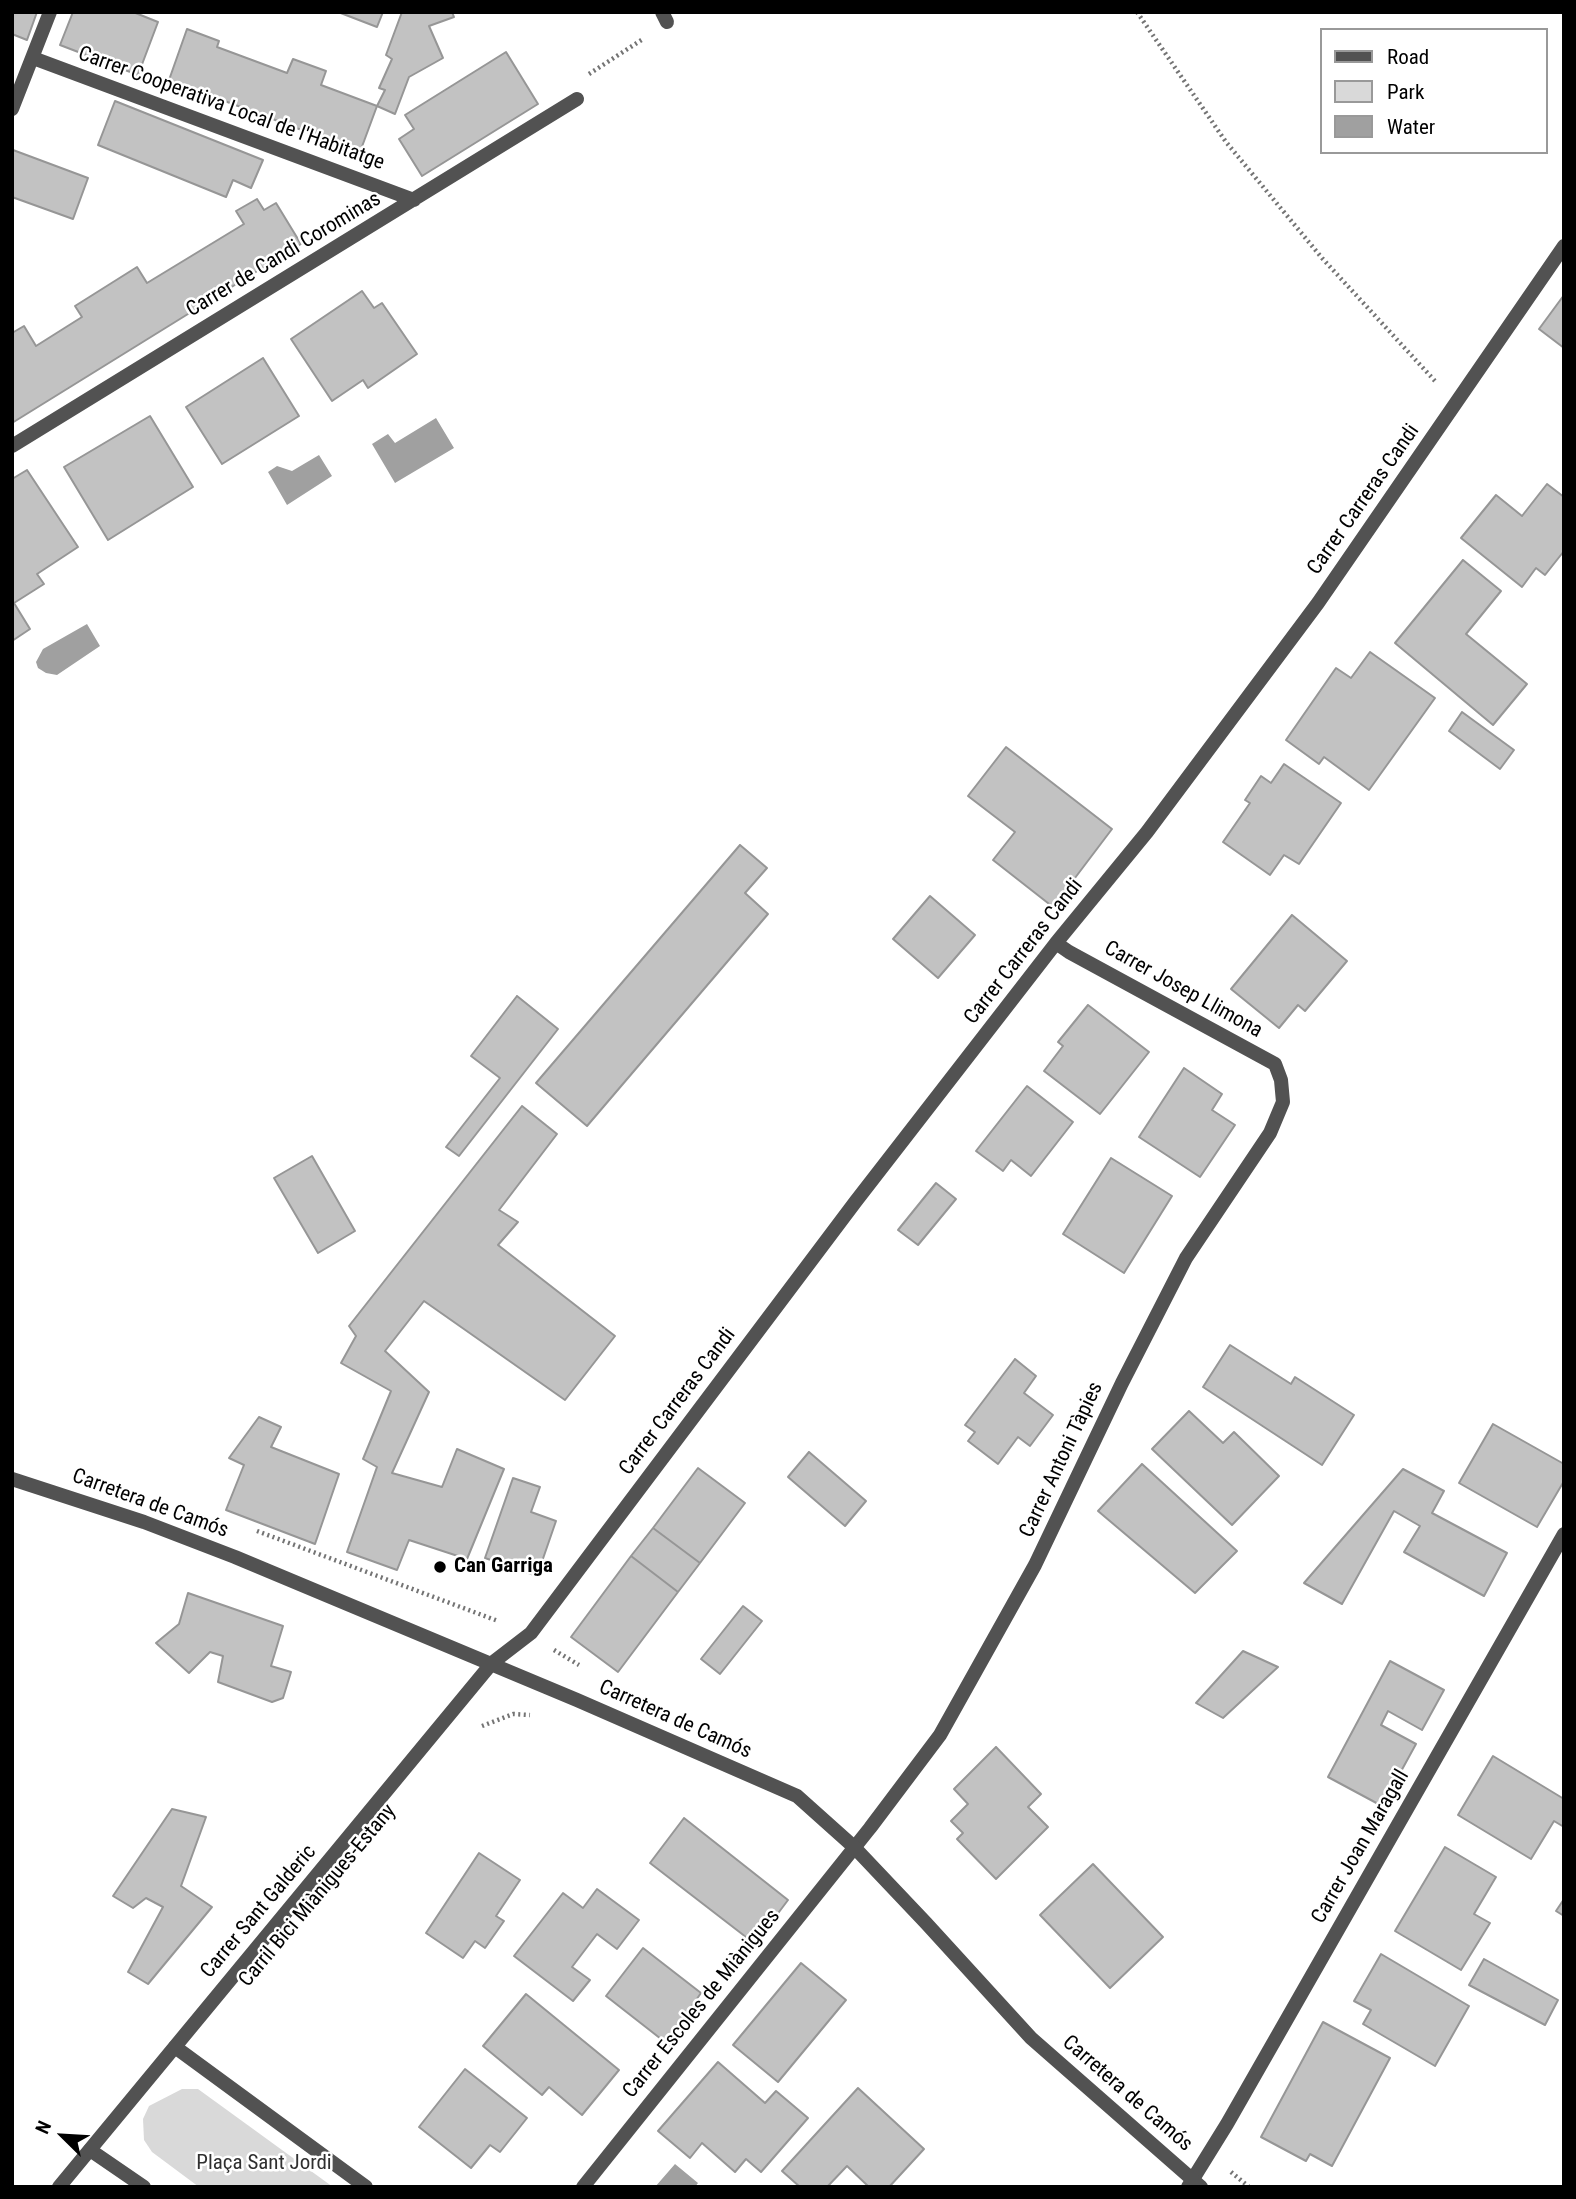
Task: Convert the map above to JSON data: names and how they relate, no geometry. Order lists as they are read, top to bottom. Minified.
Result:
{"streets":{"street":["Carrer Cooperativa Local de l'Habitatge","Carrer de Candi Corominas","Carrer Carreras Candi","Carrer Josep Llimona","Carrer Antoni Tàpies","Carretera de Camós","Carrer Joan Maragall","Carrer Sant Galderic","Carrer Escoles de Miànigues"]},"crossings":[["Carrer Cooperativa Local de l'Habitatge","Carrer de Candi Corominas"],["Carrer Carreras Candi","Carrer Josep Llimona"],["Carrer Carreras Candi","Carretera de Camós"],["Carrer Carreras Candi","Carrer Sant Galderic"],["Carrer Josep Llimona","Carrer Antoni Tàpies"],["Carrer Antoni Tàpies","Carretera de Camós"],["Carrer Antoni Tàpies","Carrer Escoles de Miànigues"],["Carretera de Camós","Carrer Joan Maragall"],["Carretera de Camós","Carrer Sant Galderic"],["Carretera de Camós","Carrer Escoles de Miànigues"]],"parks":["Plaça Sant Jordi"],"places":["Can Garriga"],"legend":["Road","Park","Water"],"north":"top left"}
